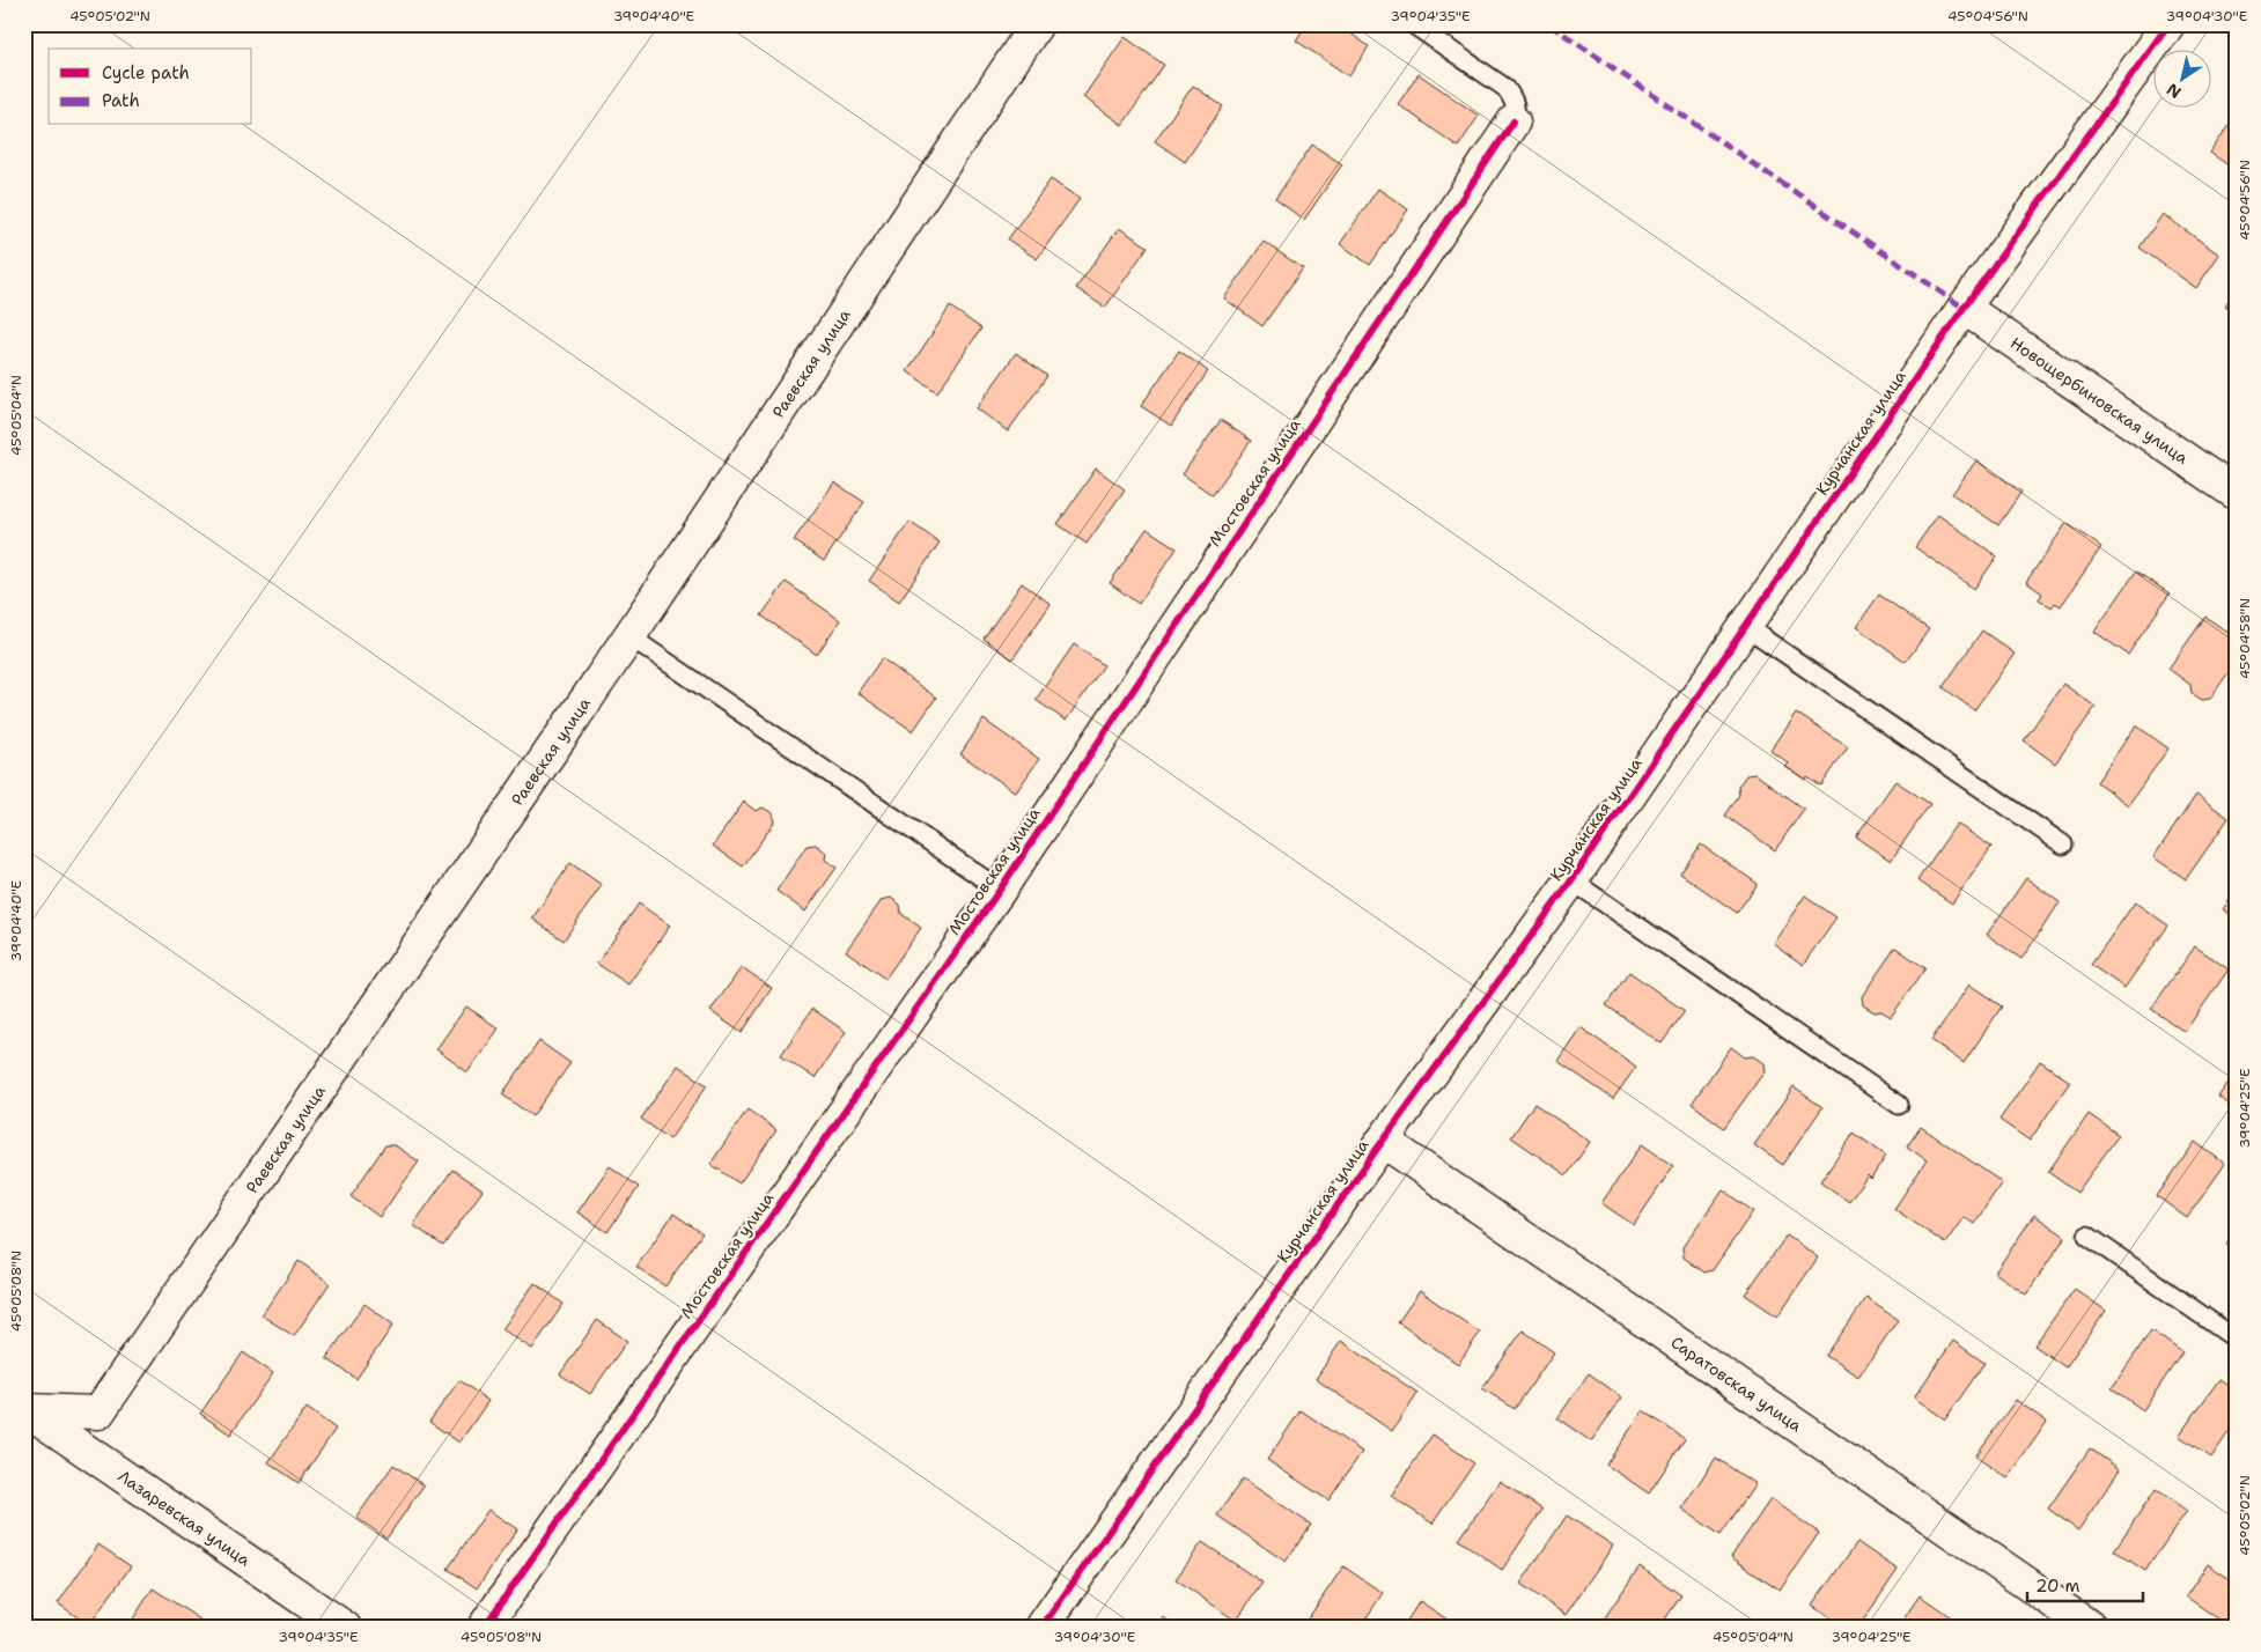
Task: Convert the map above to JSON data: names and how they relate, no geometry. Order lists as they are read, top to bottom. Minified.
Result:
{"streets":{"street":["Раевская улица","Новощербиновская улица","Курчанская улица","Мостовская улица","Саратовская улица","Лазаревская улица"]},"crossings":[["Раевская улица","Лазаревская улица"],["Новощербиновская улица","Курчанская улица"],["Курчанская улица","Саратовская улица"]],"legend":["Cycle path","Path"],"scale_bar":"20 m","north":"bottom left","coordinates":["45°05'02\"N","39°04'40\"E","39°04'35\"E","45°04'56\"N","39°04'30\"E","45°05'04\"N","45°04'58\"N","39°04'25\"E","45°05'08\"N"]}
